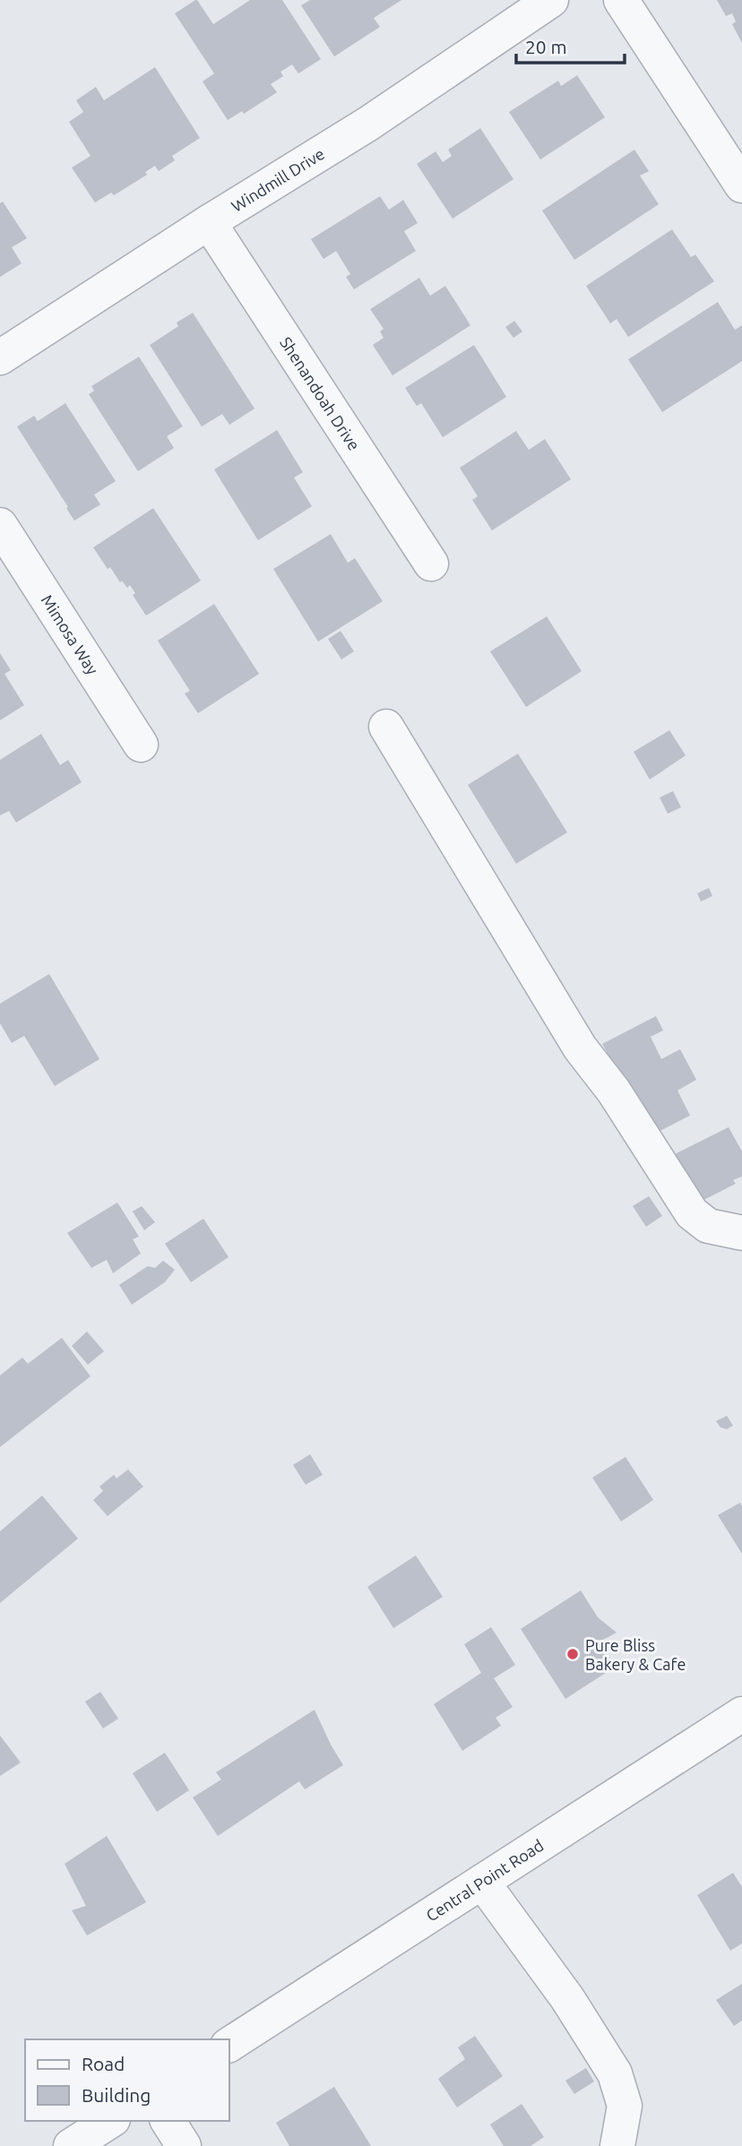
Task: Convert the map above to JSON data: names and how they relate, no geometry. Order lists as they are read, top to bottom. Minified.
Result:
{"streets":{"street":["Windmill Drive","Shenandoah Drive","Mimosa Way","Central Point Road"]},"crossings":[["Windmill Drive","Shenandoah Drive"]],"places":["Pure Bliss Bakery & Cafe"],"legend":["Road","Building"],"scale_bar":"20 m"}
